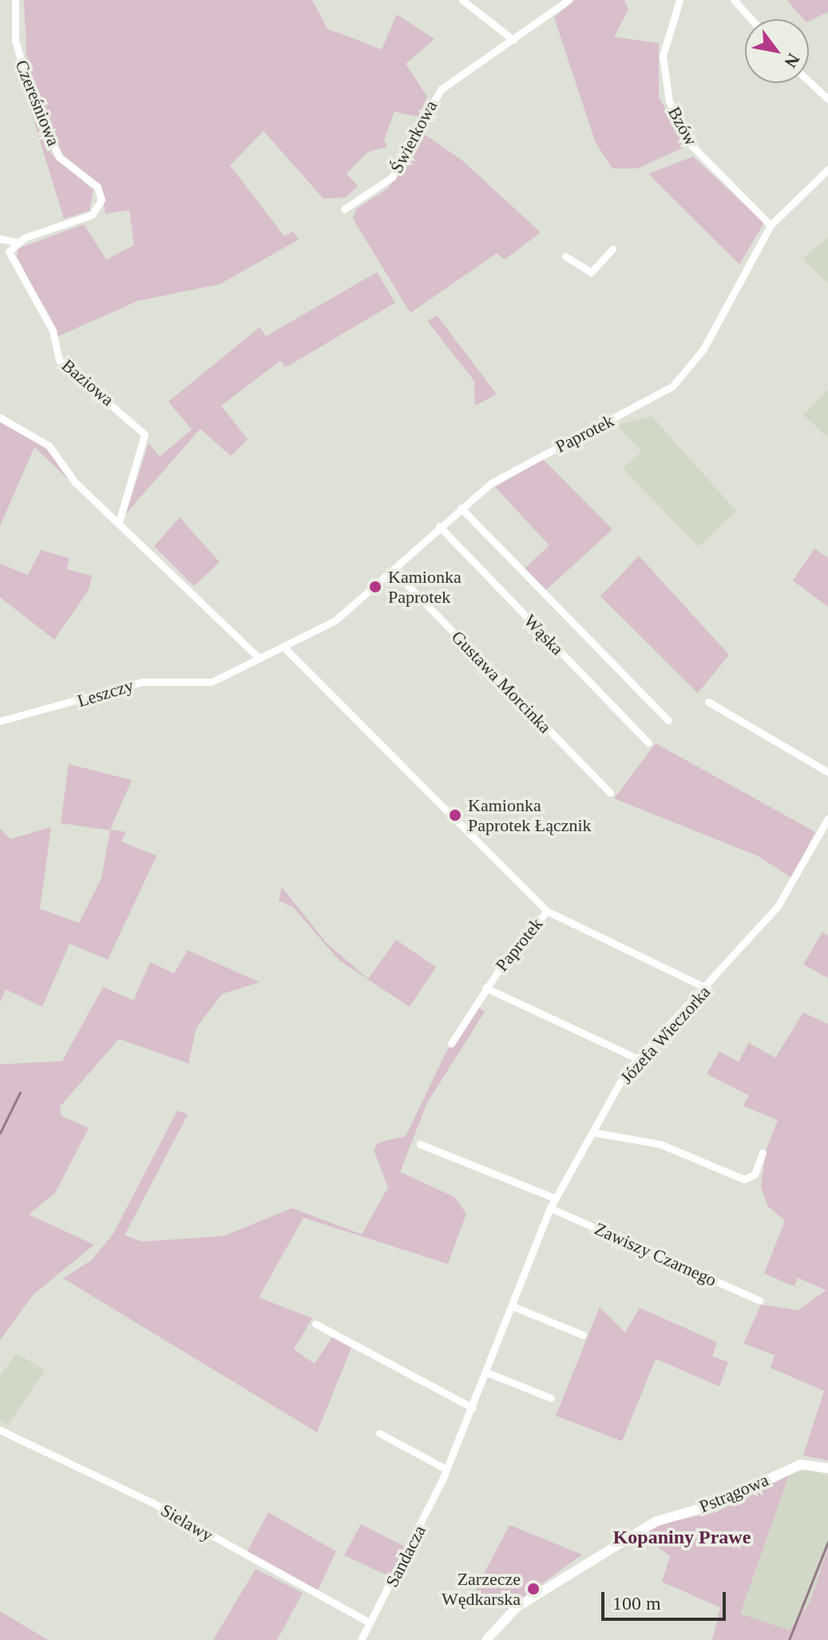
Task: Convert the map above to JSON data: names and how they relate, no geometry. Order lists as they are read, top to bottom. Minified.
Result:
{"streets":{"street":["Czereśniowa","Bzów","Świerkowa","Baziowa","Paprotek","Wąska","Gustawa Morcinka","Leszczy","Józefa Wieczorka","Zawiszy Czarnego","Pstrągowa","Sielawy","Sandacza"]},"crossings":[["Czereśniowa","Baziowa"],["Bzów","Paprotek"],["Paprotek","Wąska"],["Paprotek","Gustawa Morcinka"],["Paprotek","Leszczy"],["Paprotek","Józefa Wieczorka"],["Józefa Wieczorka","Zawiszy Czarnego"],["Józefa Wieczorka","Sandacza"],["Sielawy","Sandacza"]],"districts":["Kopaniny Prawe"],"places":["Kamionka Paprotek","Kamionka Paprotek Łącznik","Zarzecze Wędkarska"],"scale_bar":"100 m","north":"bottom right"}
